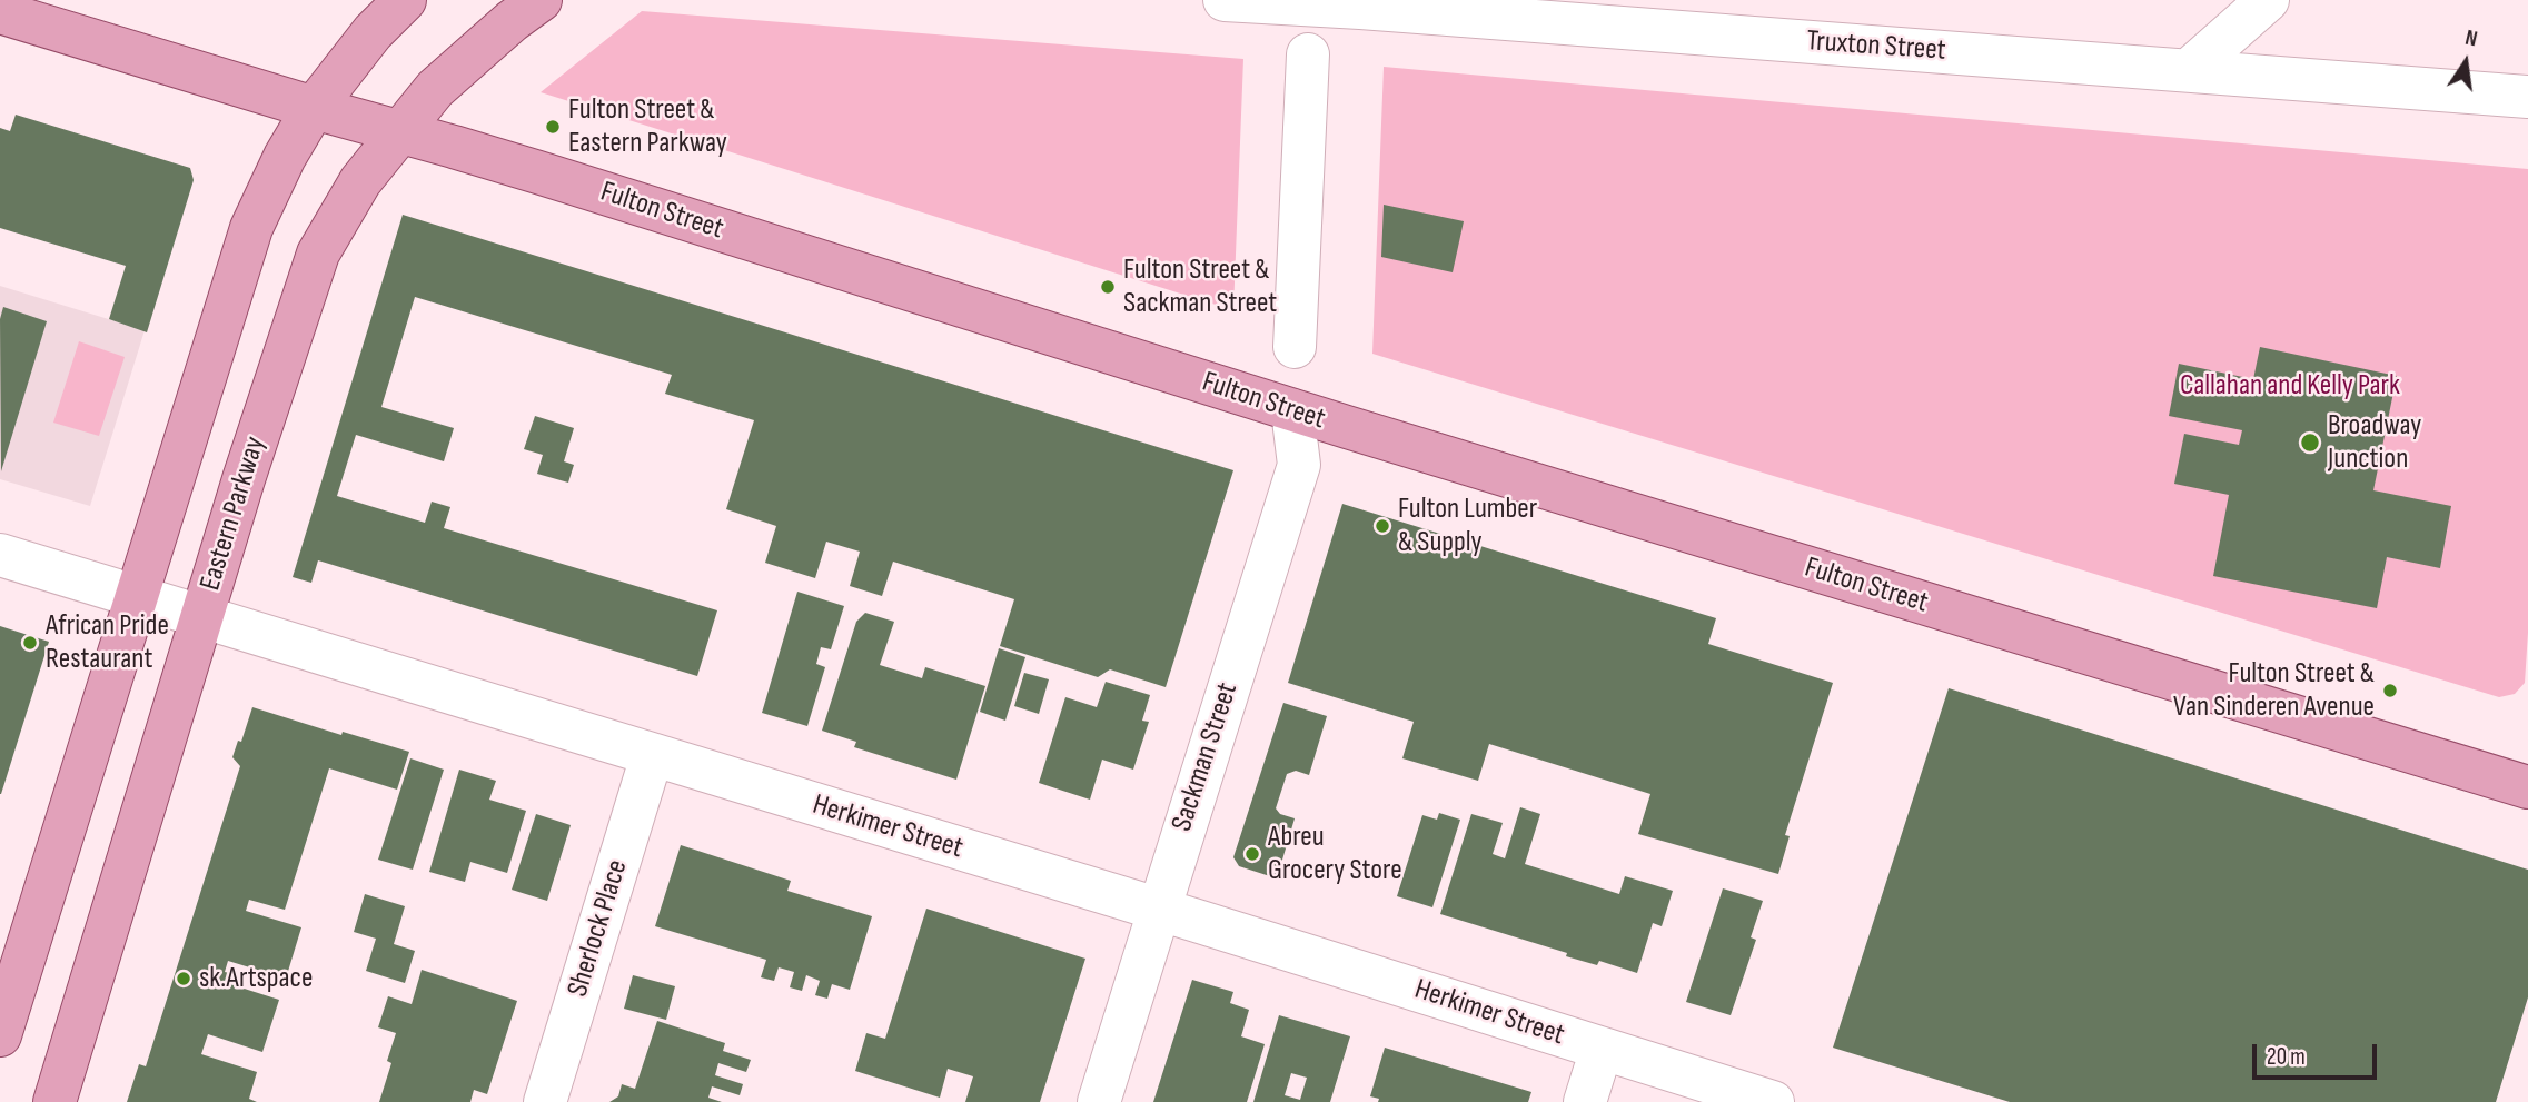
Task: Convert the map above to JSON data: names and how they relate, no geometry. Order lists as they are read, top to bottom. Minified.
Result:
{"streets":{"main road":["Fulton Street","Eastern Parkway"],"street":["Truxton Street","Sackman Street","Herkimer Street","Sherlock Place"]},"crossings":[["Fulton Street","Eastern Parkway"],["Fulton Street","Sackman Street"],["Eastern Parkway","Herkimer Street"],["Sackman Street","Herkimer Street"],["Herkimer Street","Sherlock Place"]],"parks":["Callahan and Kelly Park"],"places":["Fulton Street & Eastern Parkway","Fulton Street & Sackman Street","Broadway Junction","Fulton Lumber & Supply","African Pride Restaurant","Fulton Street & Van Sinderen Avenue","Abreu Grocery Store","sk.Artspace"],"scale_bar":"20 m","north":"top"}
